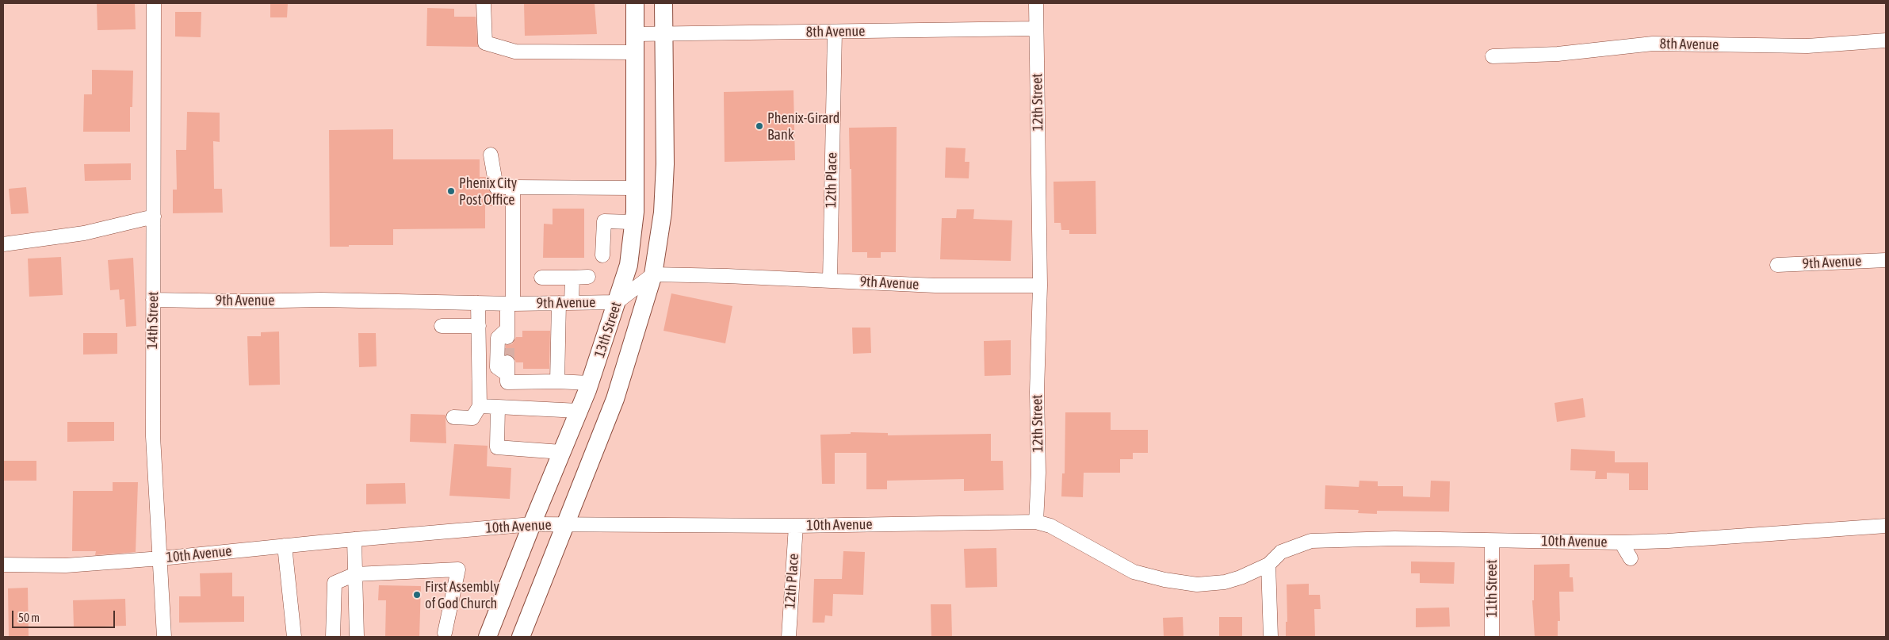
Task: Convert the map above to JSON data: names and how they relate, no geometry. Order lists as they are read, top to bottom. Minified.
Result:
{"streets":{"main road":["13th Street"],"street":["8th Avenue","12th Street","12th Place","9th Avenue","14th Street","10th Avenue","11th Street"]},"crossings":[["8th Avenue","12th Street"],["8th Avenue","12th Place"],["8th Avenue","13th Street"],["12th Street","9th Avenue"],["12th Street","10th Avenue"],["12th Place","9th Avenue"],["12th Place","10th Avenue"],["9th Avenue","14th Street"],["9th Avenue","13th Street"],["14th Street","10th Avenue"],["13th Street","10th Avenue"],["10th Avenue","11th Street"]],"places":["Phenix-Girard Bank","Phenix City Post Office","First Assembly of God Church"],"scale_bar":"50 m"}
